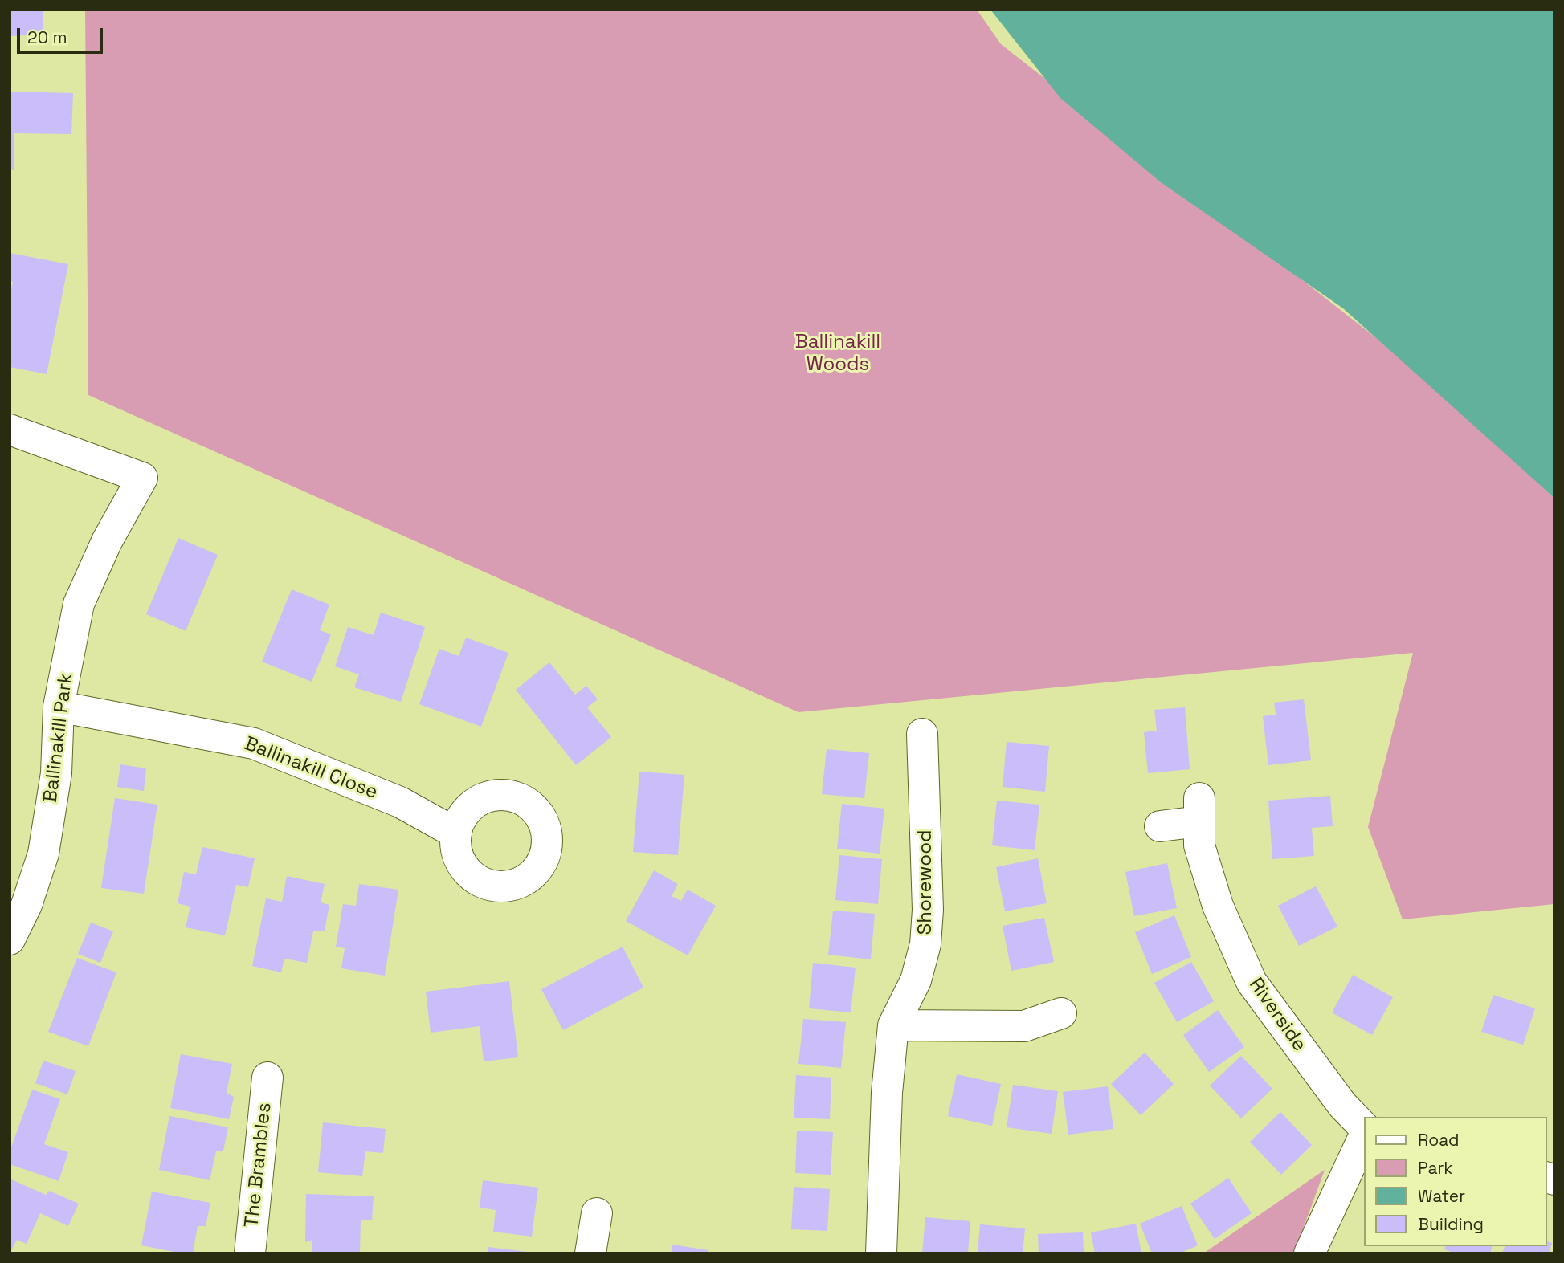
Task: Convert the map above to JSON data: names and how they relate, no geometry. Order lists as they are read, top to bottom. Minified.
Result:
{"streets":{"street":["Ballinakill Park","Ballinakill Close","Shorewood","Riverside","The Brambles"]},"crossings":[["Ballinakill Park","Ballinakill Close"]],"parks":["Ballinakill Woods"],"legend":["Road","Park","Water","Building"],"scale_bar":"20 m"}
